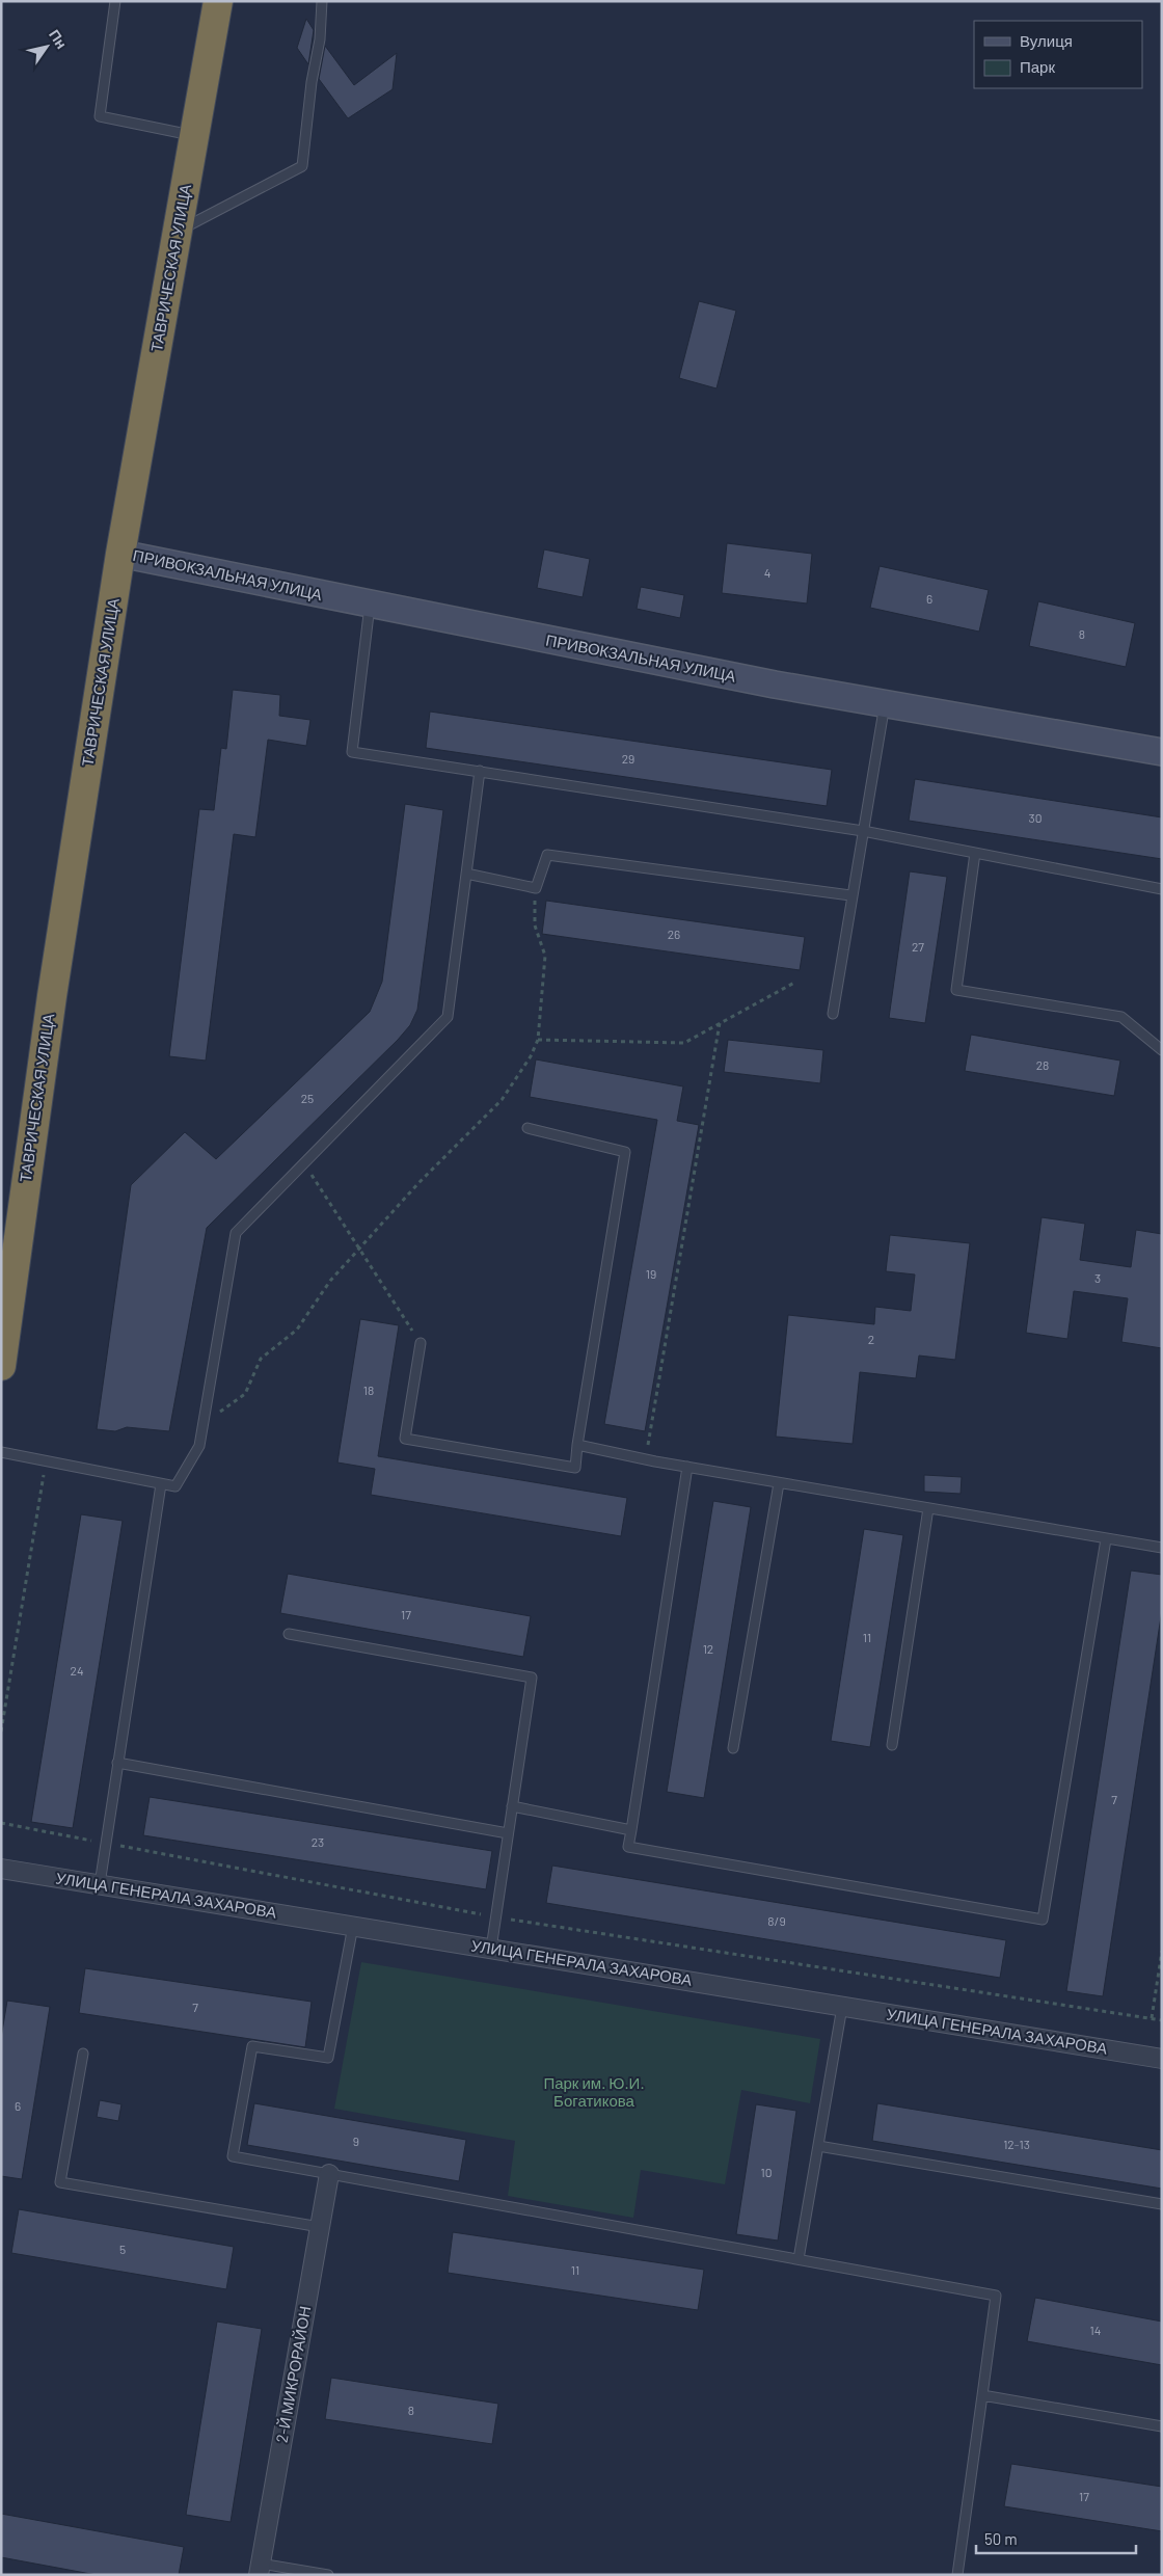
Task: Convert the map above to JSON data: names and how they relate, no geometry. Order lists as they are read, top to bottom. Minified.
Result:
{"streets":{"highway":["ТАВРИЧЕСКАЯ УЛИЦА"],"main road":["ПРИВОКЗАЛЬНАЯ УЛИЦА"],"street":["УЛИЦА ГЕНЕРАЛА ЗАХАРОВА","2-Й МИКРОРАЙОН"]},"crossings":[["ТАВРИЧЕСКАЯ УЛИЦА","ПРИВОКЗАЛЬНАЯ УЛИЦА"]],"parks":["Парк им. Ю.И. Богатикова"],"house_numbers":["4","6","8","29","30","26","27","28","25","19","3","2","18","17","11","12","24","7","23","8/9","7","6","9","12-13","10","5","11","14","8","17"],"legend":["Вулиця","Парк"],"scale_bar":"50 m","north":"top right"}
